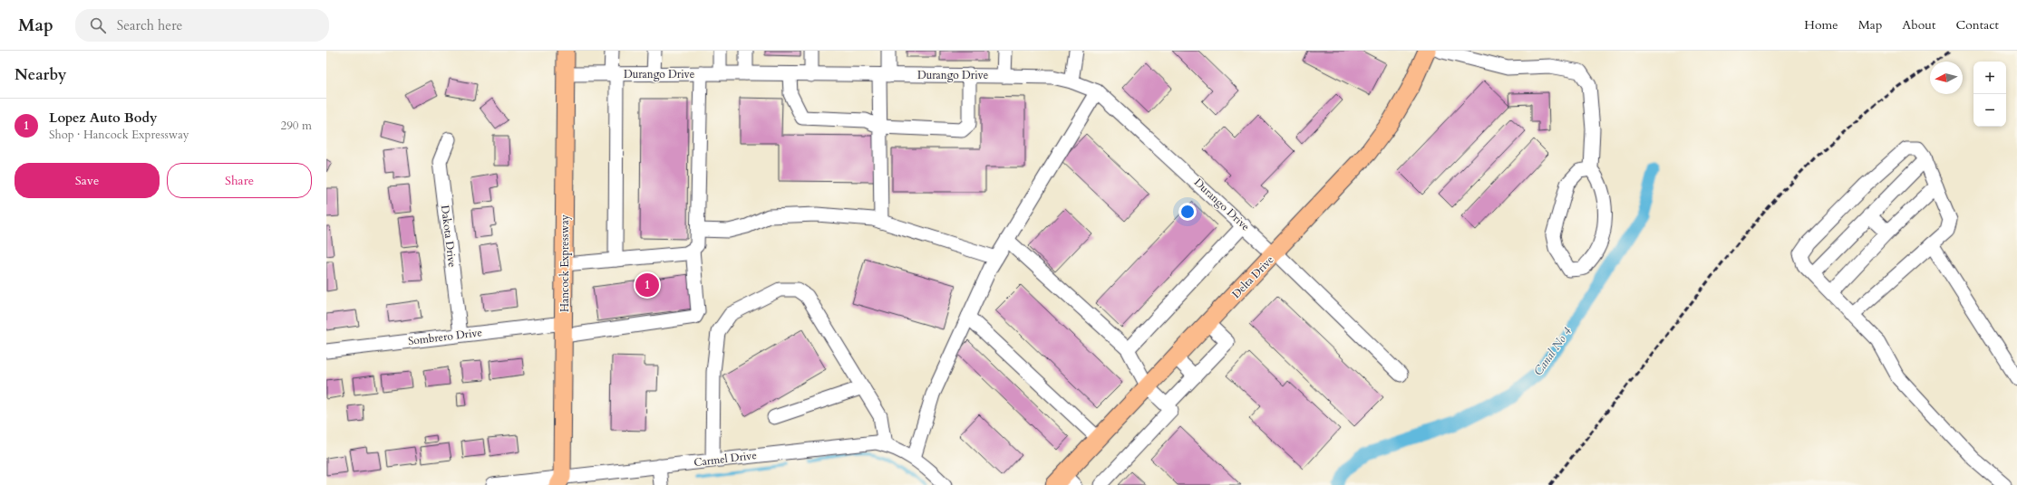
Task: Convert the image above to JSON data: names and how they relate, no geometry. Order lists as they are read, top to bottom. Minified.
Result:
{"streets":{"main road":["Hancock Expressway","Delta Drive"],"street":["Durango Drive","Dakota Drive","Sombrero Drive","Carmel Drive"]},"crossings":[["Durango Drive","Hancock Expressway"],["Durango Drive","Delta Drive"],["Dakota Drive","Sombrero Drive"],["Hancock Expressway","Sombrero Drive"],["Hancock Expressway","Carmel Drive"]],"water":["Canal No 4"],"north":"left","page":{"header":"Map","search":"Search here","nav":["Home","Map","About","Contact"],"heading":"Nearby","map_buttons":["+","−"],"list":[{"mark":"1","name":"Lopez Auto Body","note":"Shop · Hancock Expressway","value":"290 m"}],"buttons":["Save","Share"],"pins":"1"}}
